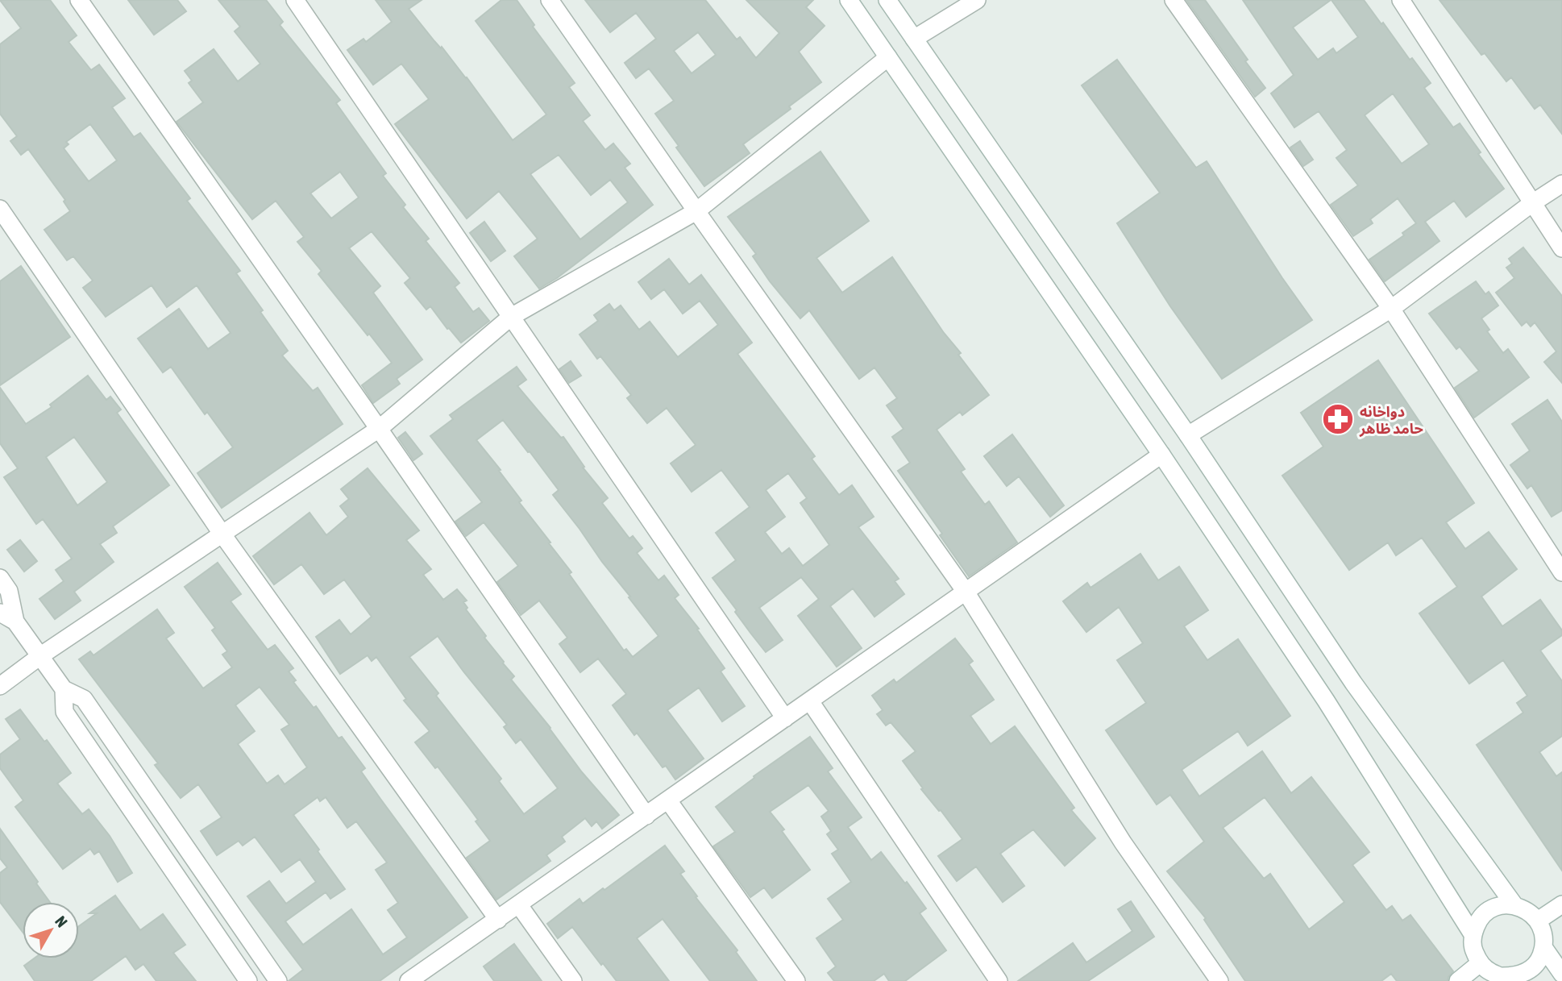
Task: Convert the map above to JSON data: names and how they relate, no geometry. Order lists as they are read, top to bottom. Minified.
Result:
{"places":{"pharmacy":["دواخانه حامد ظاهر"]},"north":"top right"}
